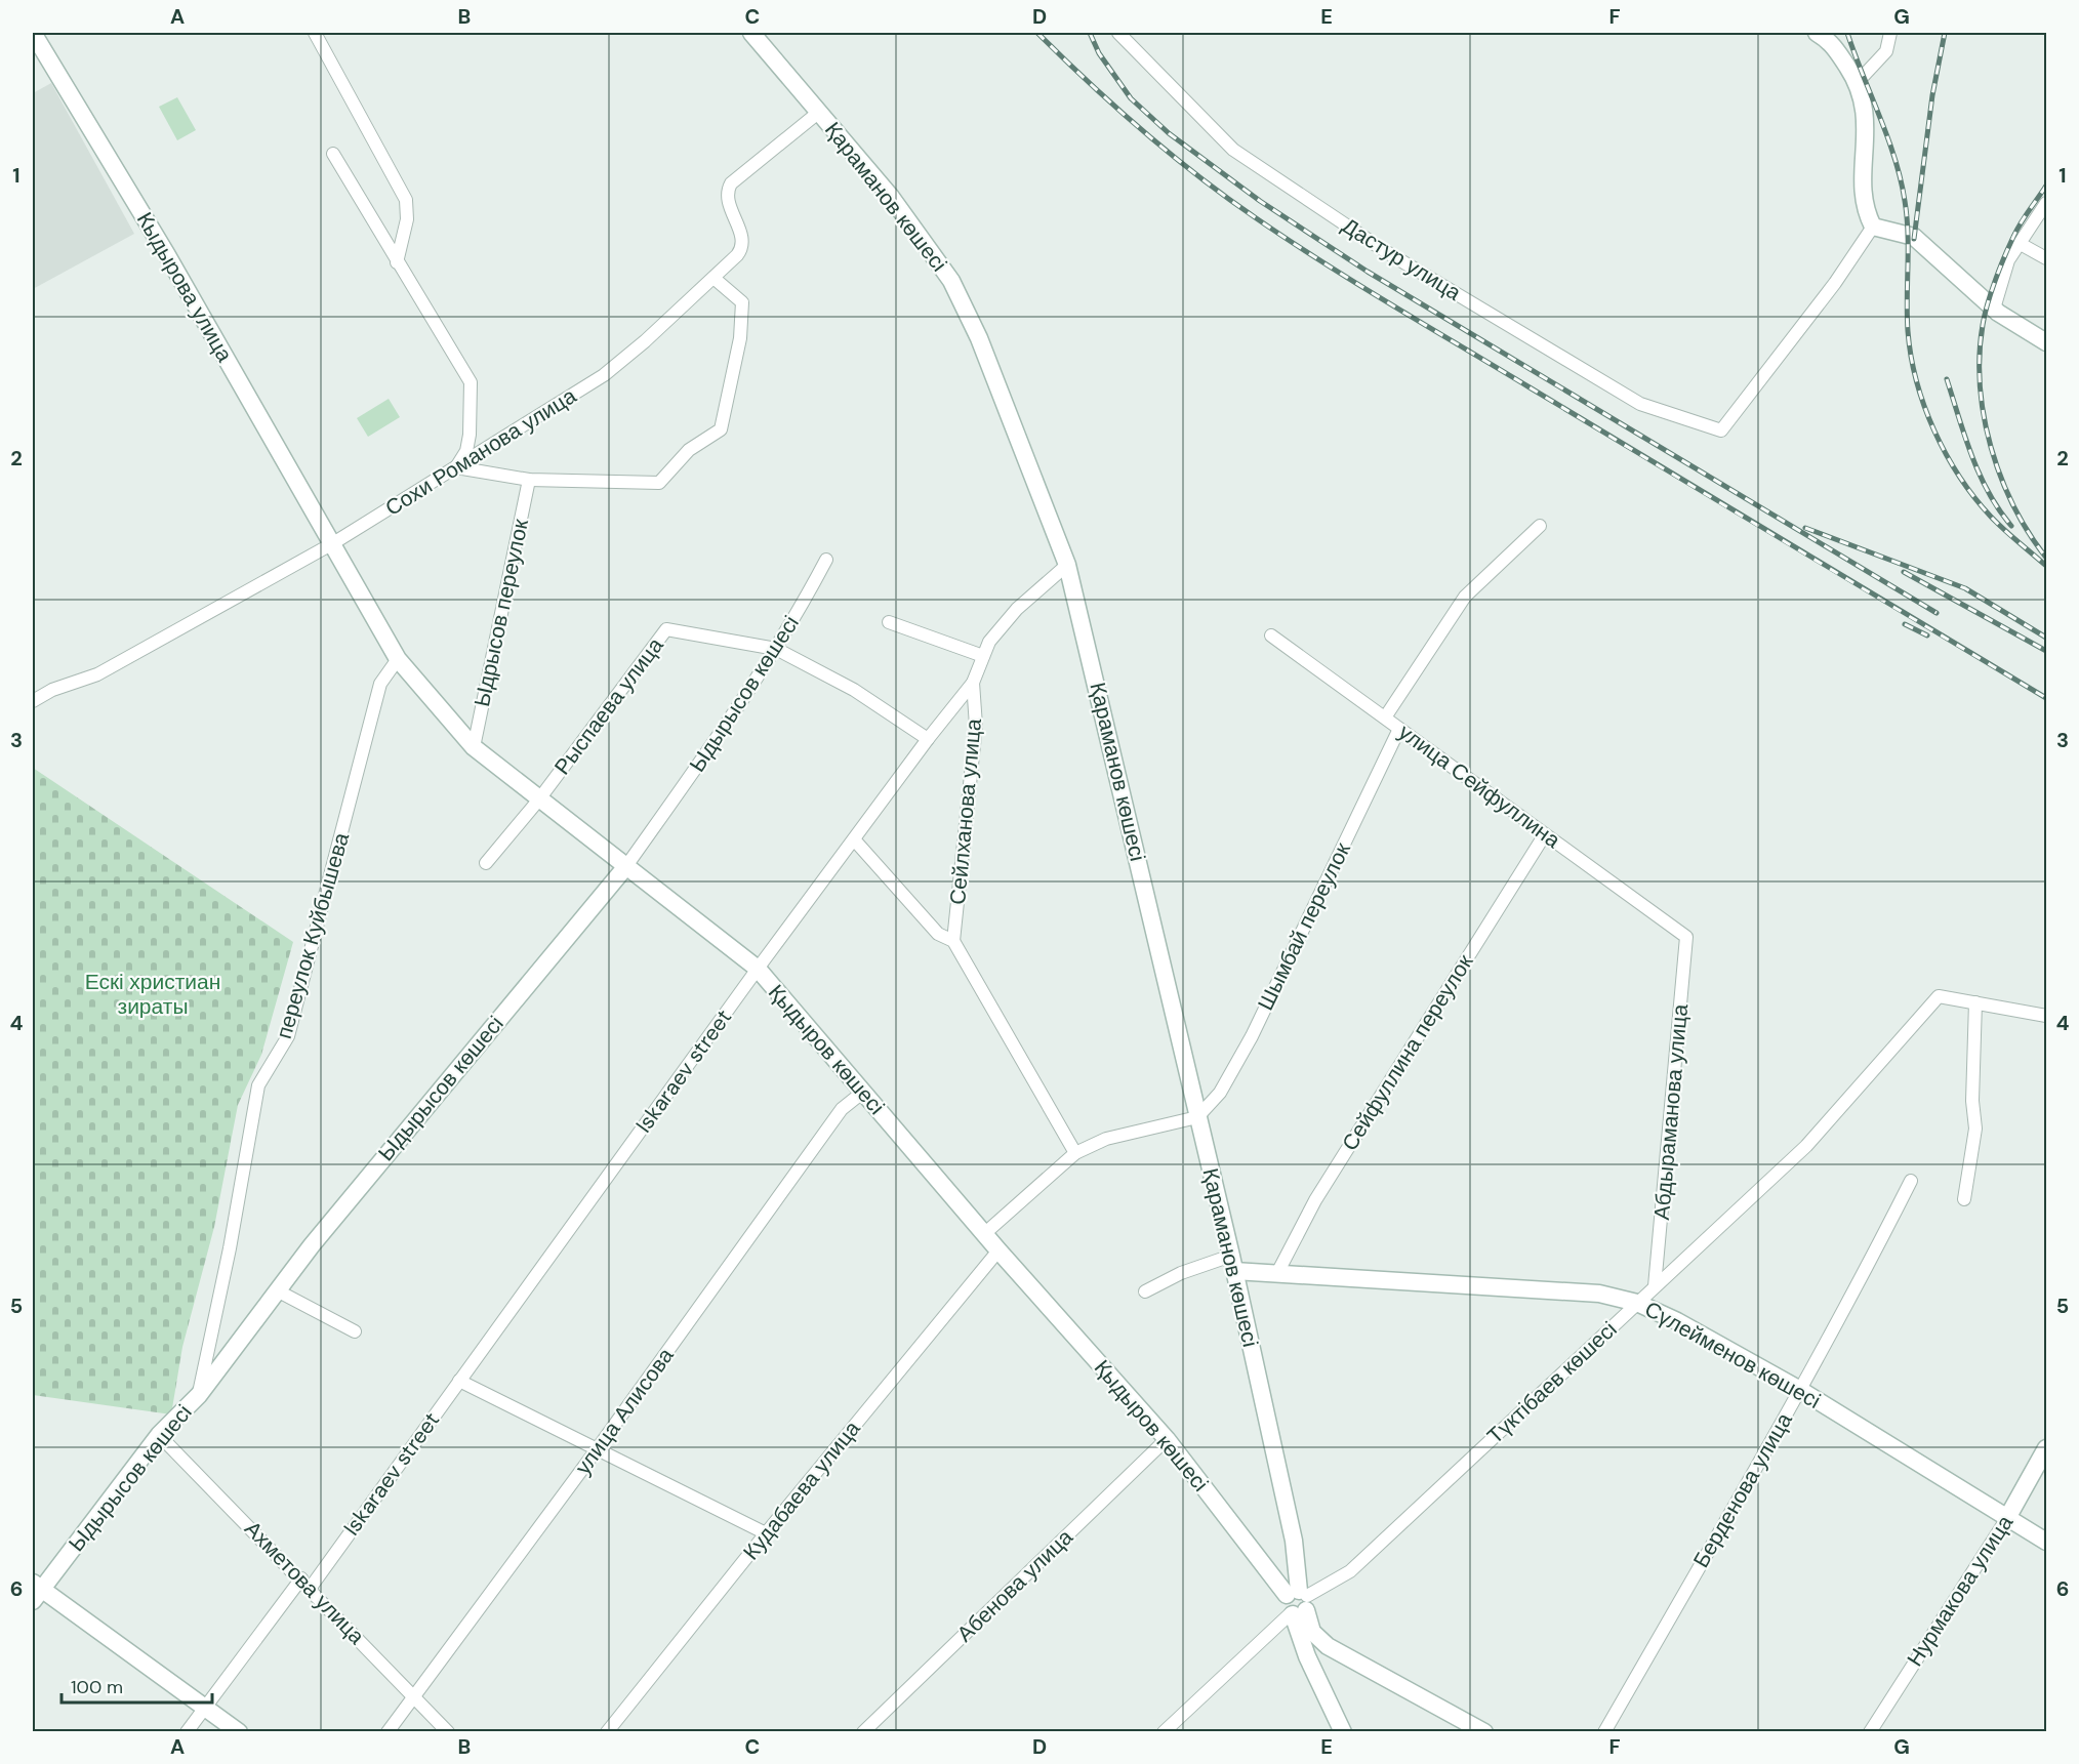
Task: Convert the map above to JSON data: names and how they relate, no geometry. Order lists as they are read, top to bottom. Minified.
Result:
{"streets":{"street":["Қараманов көшесі","Дастур улица","Кыдырова улица","Сохи Романова улица","Ыдрысов переулок","Ыдырысов көшесі","Рыспаева улица","улица Сейфуллина","Сейлханова улица","Шымбай переулок","переулок Куйбышева","Қыдыров көшесі","Сейфуллина переулок","Iskaraev street","Абдыраманова улица","Сүлейменов көшесі","Түктібаев көшесі","улица Алисова","Кудабаева улица","Берденова улица","Ахметова улица","Абенова улица","Нурмакова улица"]},"crossings":[["Қараманов көшесі","Сохи Романова улица"],["Қараманов көшесі","Шымбай переулок"],["Қараманов көшесі","Қыдыров көшесі"],["Қараманов көшесі","Iskaraev street"],["Қараманов көшесі","Сүлейменов көшесі"],["Қараманов көшесі","Түктібаев көшесі"],["Кыдырова улица","Сохи Романова улица"],["Кыдырова улица","Қыдыров көшесі"],["Сохи Романова улица","Қыдыров көшесі"],["Ыдрысов переулок","Қыдыров көшесі"],["Ыдырысов көшесі","Рыспаева улица"],["Ыдырысов көшесі","переулок Куйбышева"],["Ыдырысов көшесі","Қыдыров көшесі"],["Ыдырысов көшесі","Ахметова улица"],["Рыспаева улица","Қыдыров көшесі"],["Рыспаева улица","Iskaraev street"],["улица Сейфуллина","Шымбай переулок"],["улица Сейфуллина","Сейфуллина переулок"],["улица Сейфуллина","Абдыраманова улица"],["Сейлханова улица","Iskaraev street"],["переулок Куйбышева","Қыдыров көшесі"],["Қыдыров көшесі","Iskaraev street"],["Қыдыров көшесі","Түктібаев көшесі"],["Қыдыров көшесі","улица Алисова"],["Қыдыров көшесі","Кудабаева улица"],["Қыдыров көшесі","Абенова улица"],["Сейфуллина переулок","Сүлейменов көшесі"],["Iskaraev street","Ахметова улица"],["Абдыраманова улица","Түктібаев көшесі"],["Сүлейменов көшесі","Түктібаев көшесі"],["Сүлейменов көшесі","Берденова улица"],["Сүлейменов көшесі","Нурмакова улица"],["улица Алисова","Ахметова улица"]],"parks":["Ескі христиан зираты"],"scale_bar":"100 m","grid":{"columns":["A","B","C","D","E","F","G"],"rows":["1","2","3","4","5","6"]}}
